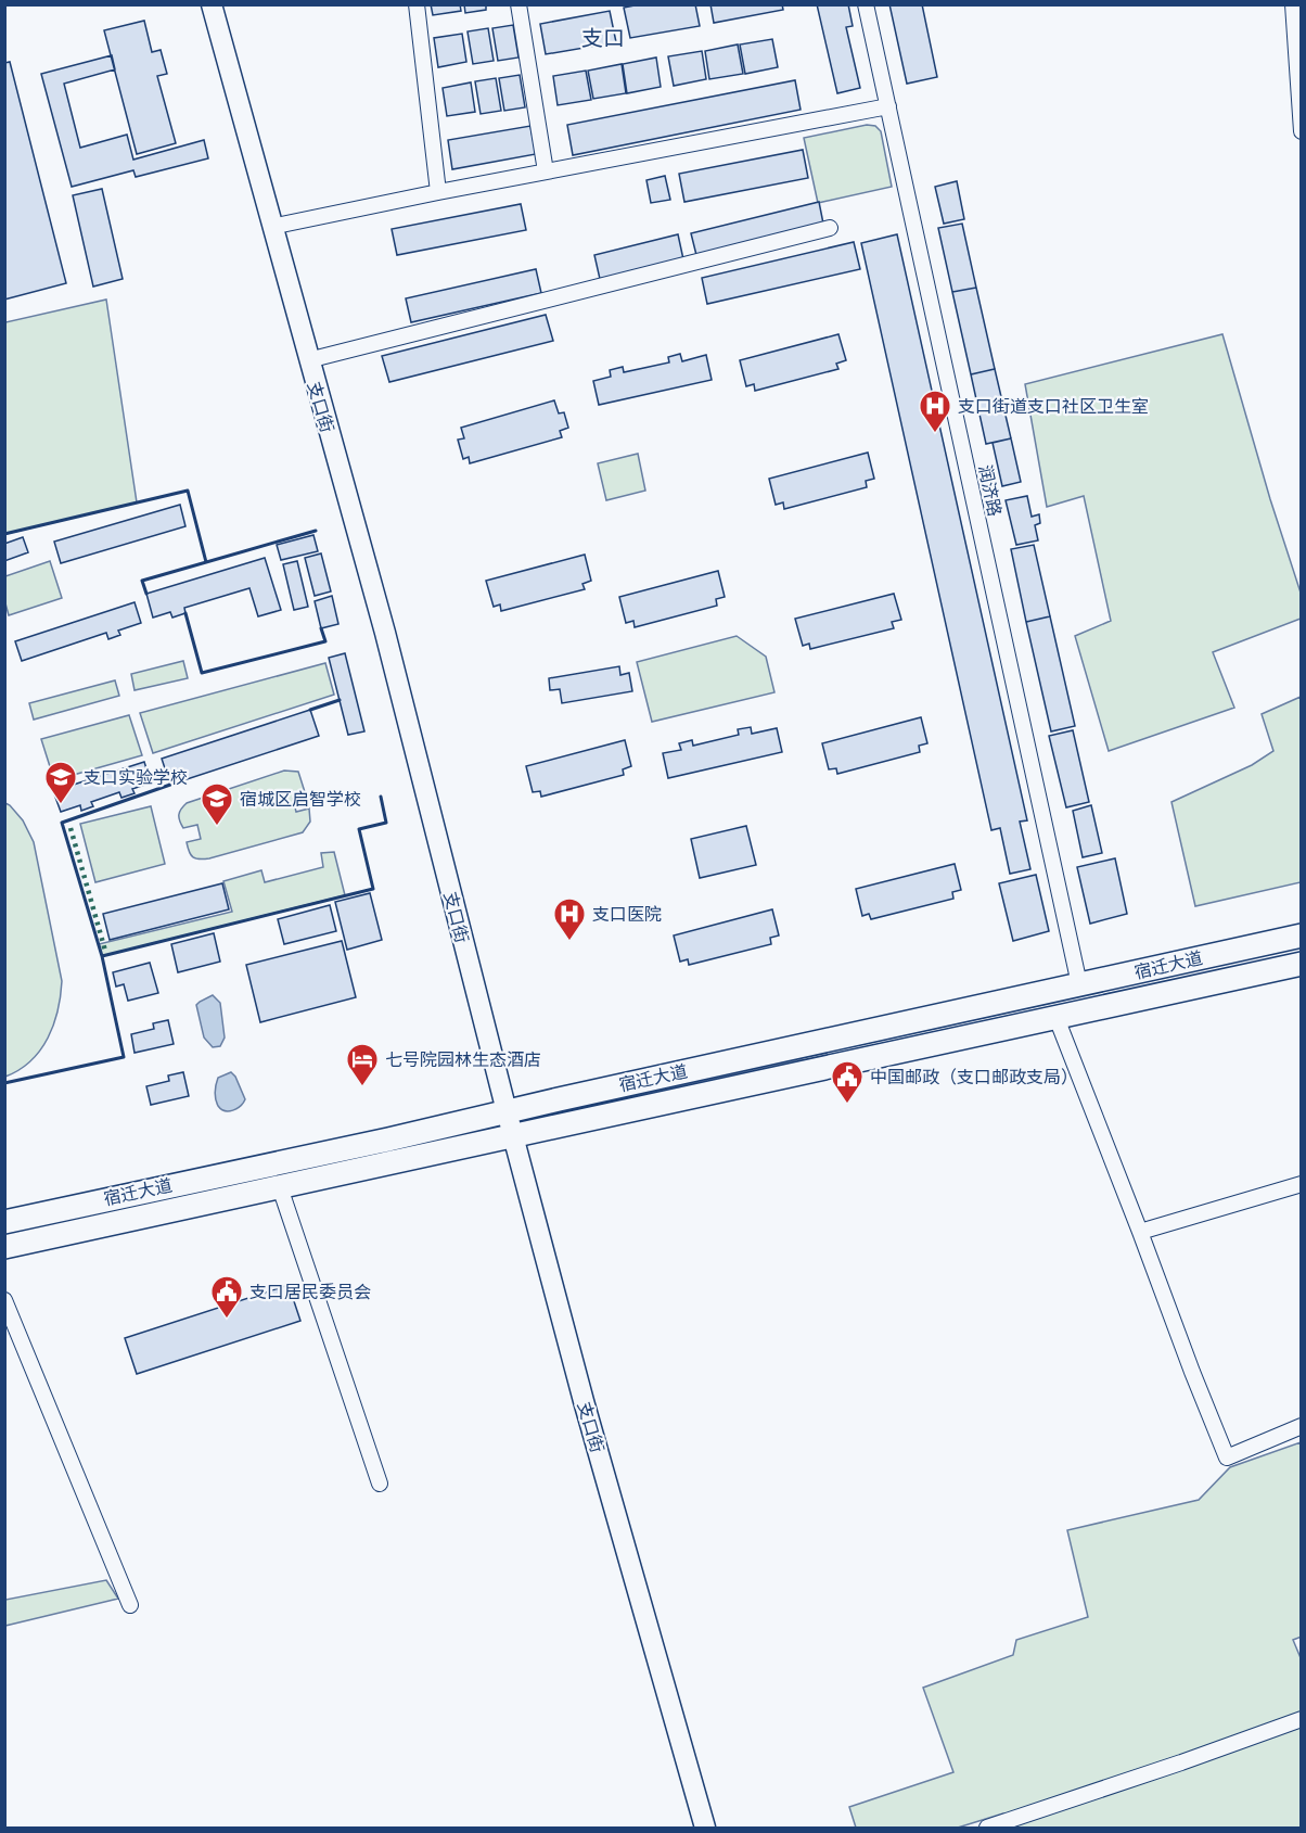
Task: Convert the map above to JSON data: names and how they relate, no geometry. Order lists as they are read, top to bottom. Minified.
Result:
{"streets":{"main road":["宿迁大道"],"street":["支口街","润济路"]},"crossings":[["支口街","宿迁大道"],["润济路","宿迁大道"]],"districts":["支口"],"places":{"hospital":["支口街道支口社区卫生室","支口医院"],"school or university":["支口实验学校","宿城区启智学校"],"hotel":["七号院园林生态酒店"],"public building":["中国邮政（支口邮政支局）","支口居民委员会"]}}
